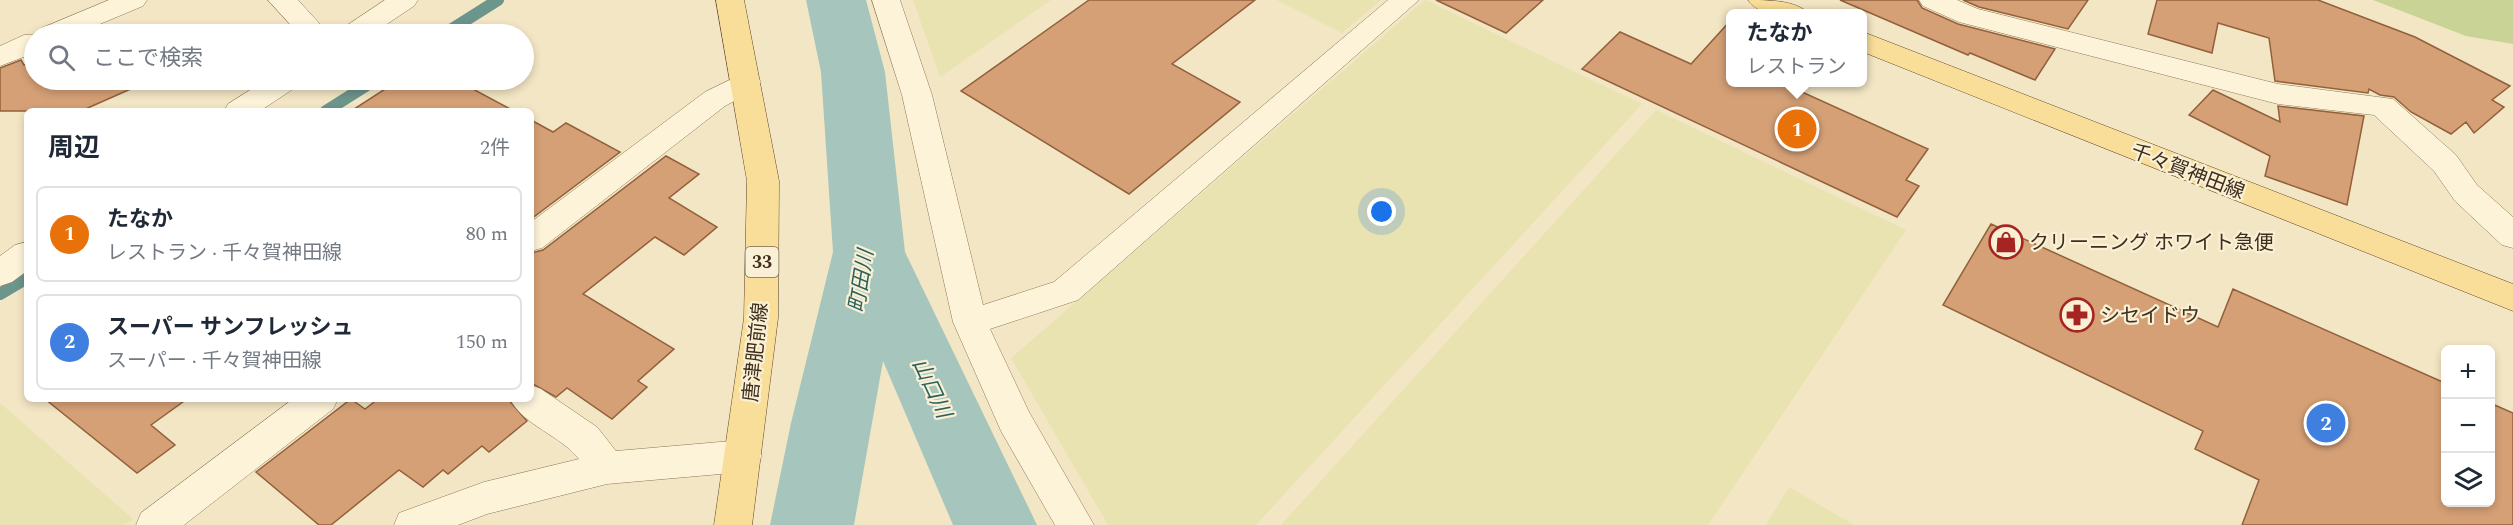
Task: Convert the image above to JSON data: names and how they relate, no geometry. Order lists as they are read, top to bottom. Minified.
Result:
{"streets":{"main road":["千々賀神田線","33","唐津肥前線"]},"water":["町田川","山口川"],"places":{"shop":["クリーニング ホワイト急便"],"pharmacy":["シセイドウ"]},"page":{"popup":["たなか","レストラン"],"search":"ここで検索","pins":["1","2"],"heading":["周辺","2件"],"list":[{"mark":"1","name":"たなか","note":"レストラン · 千々賀神田線","value":"80 m"},{"mark":"2","name":"スーパー サンフレッシュ","note":"スーパー · 千々賀神田線","value":"150 m"}],"map_buttons":["+","−"]}}
